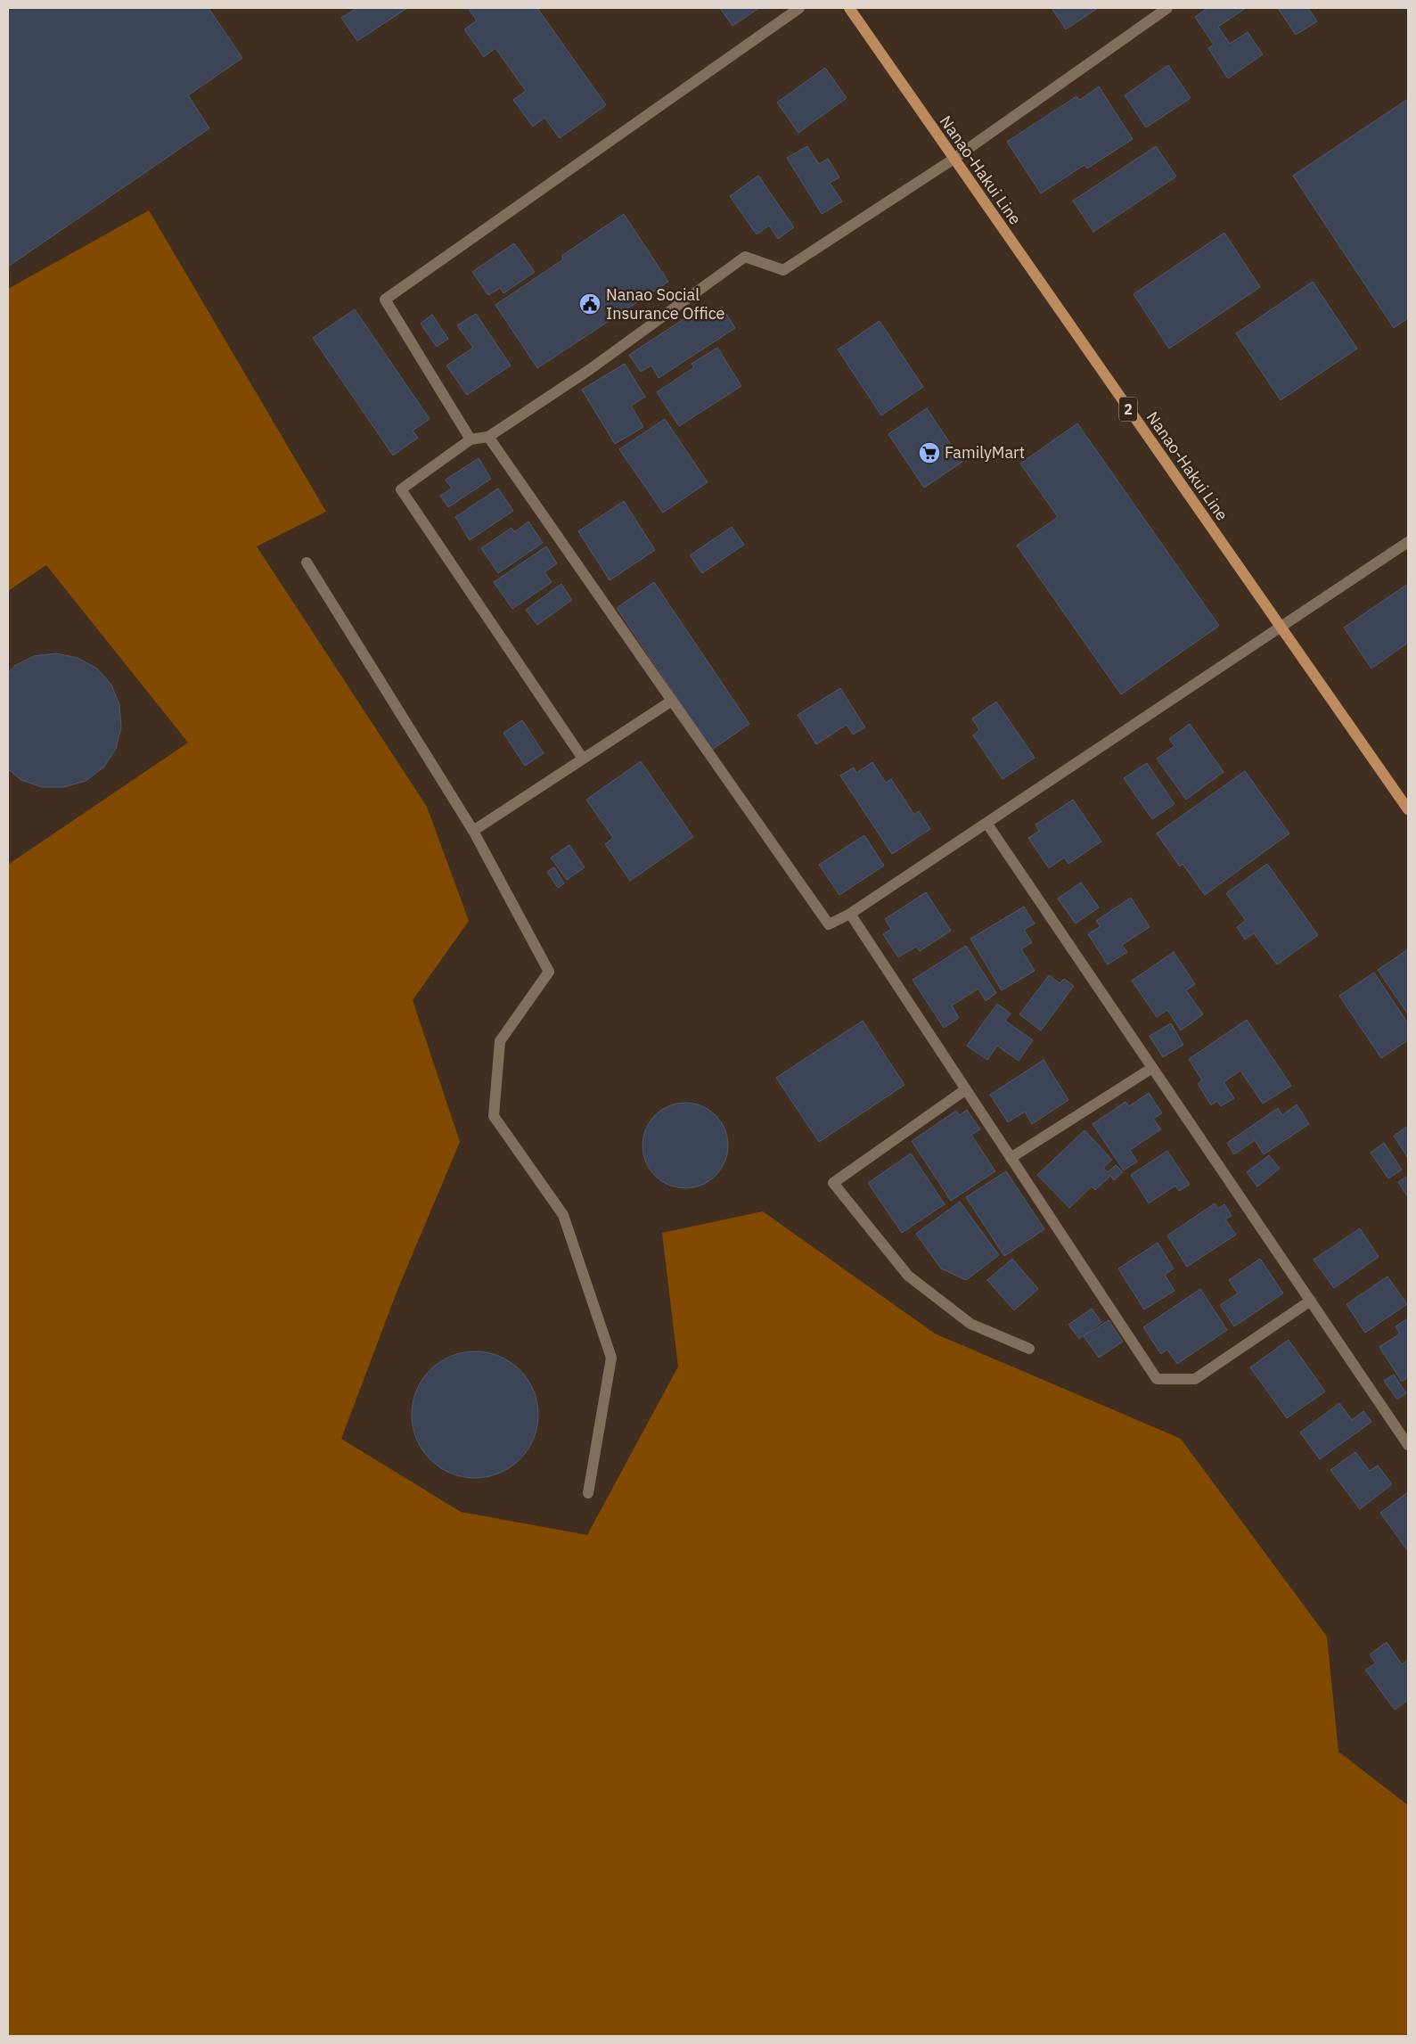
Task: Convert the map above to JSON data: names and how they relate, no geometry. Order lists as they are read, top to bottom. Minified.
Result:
{"streets":{"main road":["Nanao-Hakui Line","2"]},"places":{"public building":["Nanao Social Insurance Office"],"supermarket":["FamilyMart"]}}
